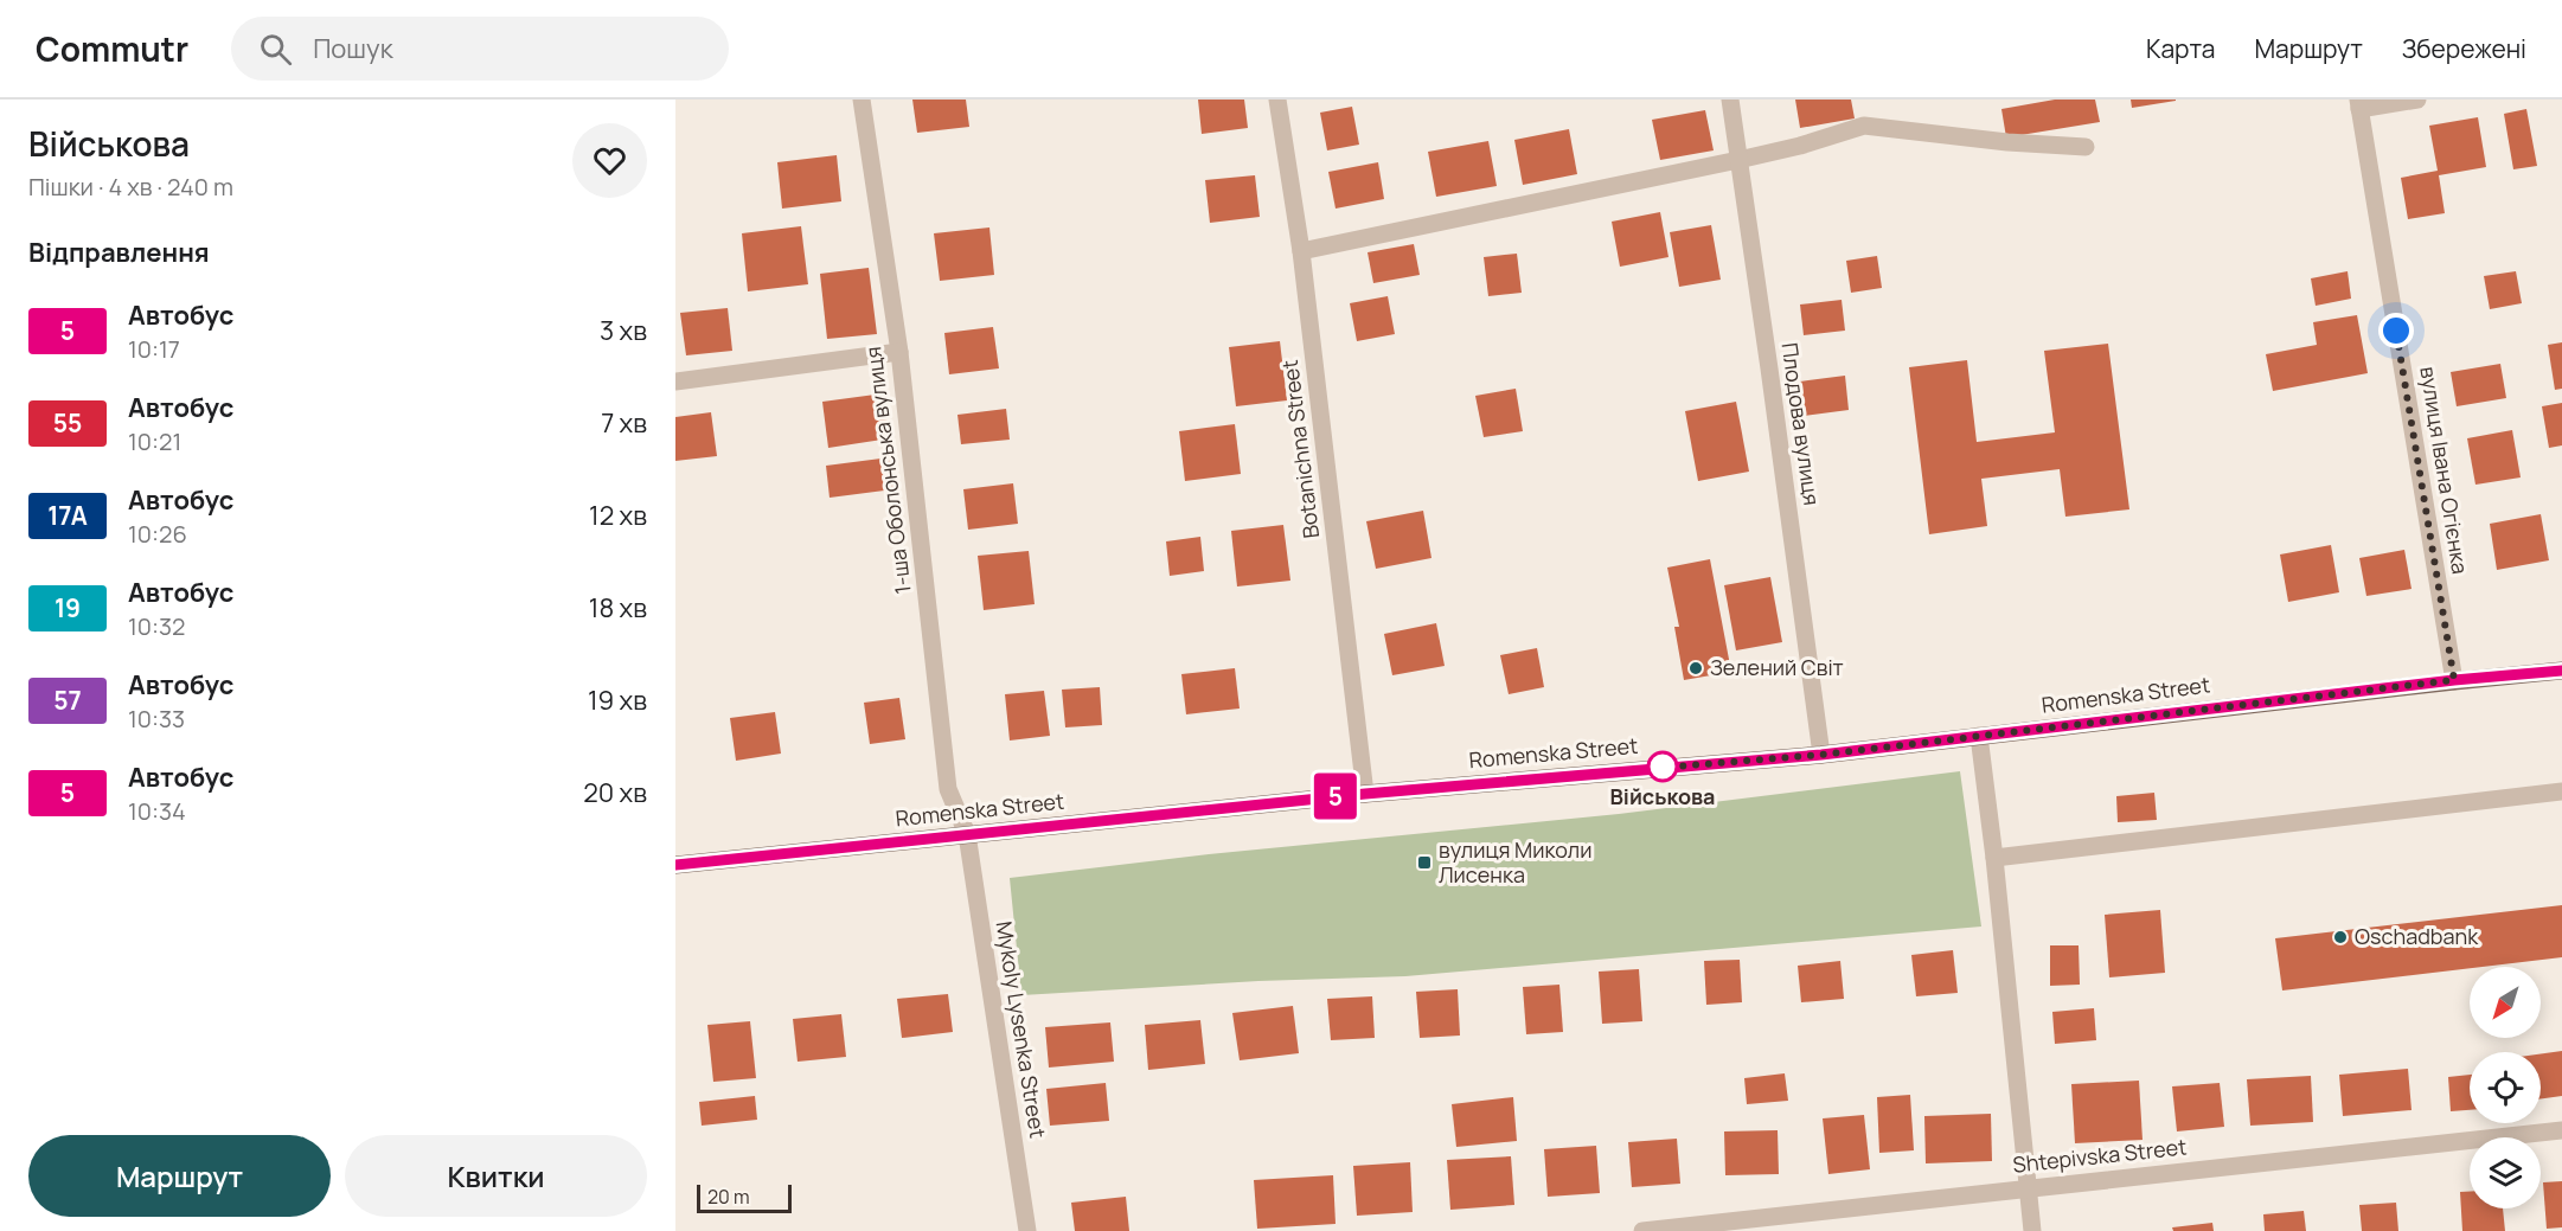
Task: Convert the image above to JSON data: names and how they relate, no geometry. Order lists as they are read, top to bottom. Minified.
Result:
{"streets":{"main road":["Romenska Street"],"street":["Плодова вулиця","Botanichna Street","1-ша Оболонська вулиця","вулиця Івана Огієнка","Mykoly Lysenka Street","Shtepivska Street"]},"crossings":[["Плодова вулиця","Romenska Street"],["Botanichna Street","Romenska Street"],["1-ша Оболонська вулиця","Romenska Street"],["1-ша Оболонська вулиця","Mykoly Lysenka Street"],["вулиця Івана Огієнка","Romenska Street"],["Romenska Street","Mykoly Lysenka Street"]],"places":{"other":["Зелений Світ","Військова","Oschadbank"],"transit":["вулиця Миколи Лисенка"]},"lines":["bus line 5"],"scale_bar":"20 m","north":"bottom left","page":{"header":"Commutr","search":"Пошук","nav":["Карта","Маршрут","Збережені"],"heading":[["Військова","Пішки · 4 хв · 240 m"],"Відправлення"],"on_map":"5","list":[{"mark":"5","name":"Автобус","note":"10:17","value":"3 хв"},{"mark":"55","name":"Автобус","note":"10:21","value":"7 хв"},{"mark":"17А","name":"Автобус","note":"10:26","value":"12 хв"},{"mark":"19","name":"Автобус","note":"10:32","value":"18 хв"},{"mark":"57","name":"Автобус","note":"10:33","value":"19 хв"},{"mark":"5","name":"Автобус","note":"10:34","value":"20 хв"}],"buttons":["Маршрут","Квитки"],"scale":"20 m"}}
